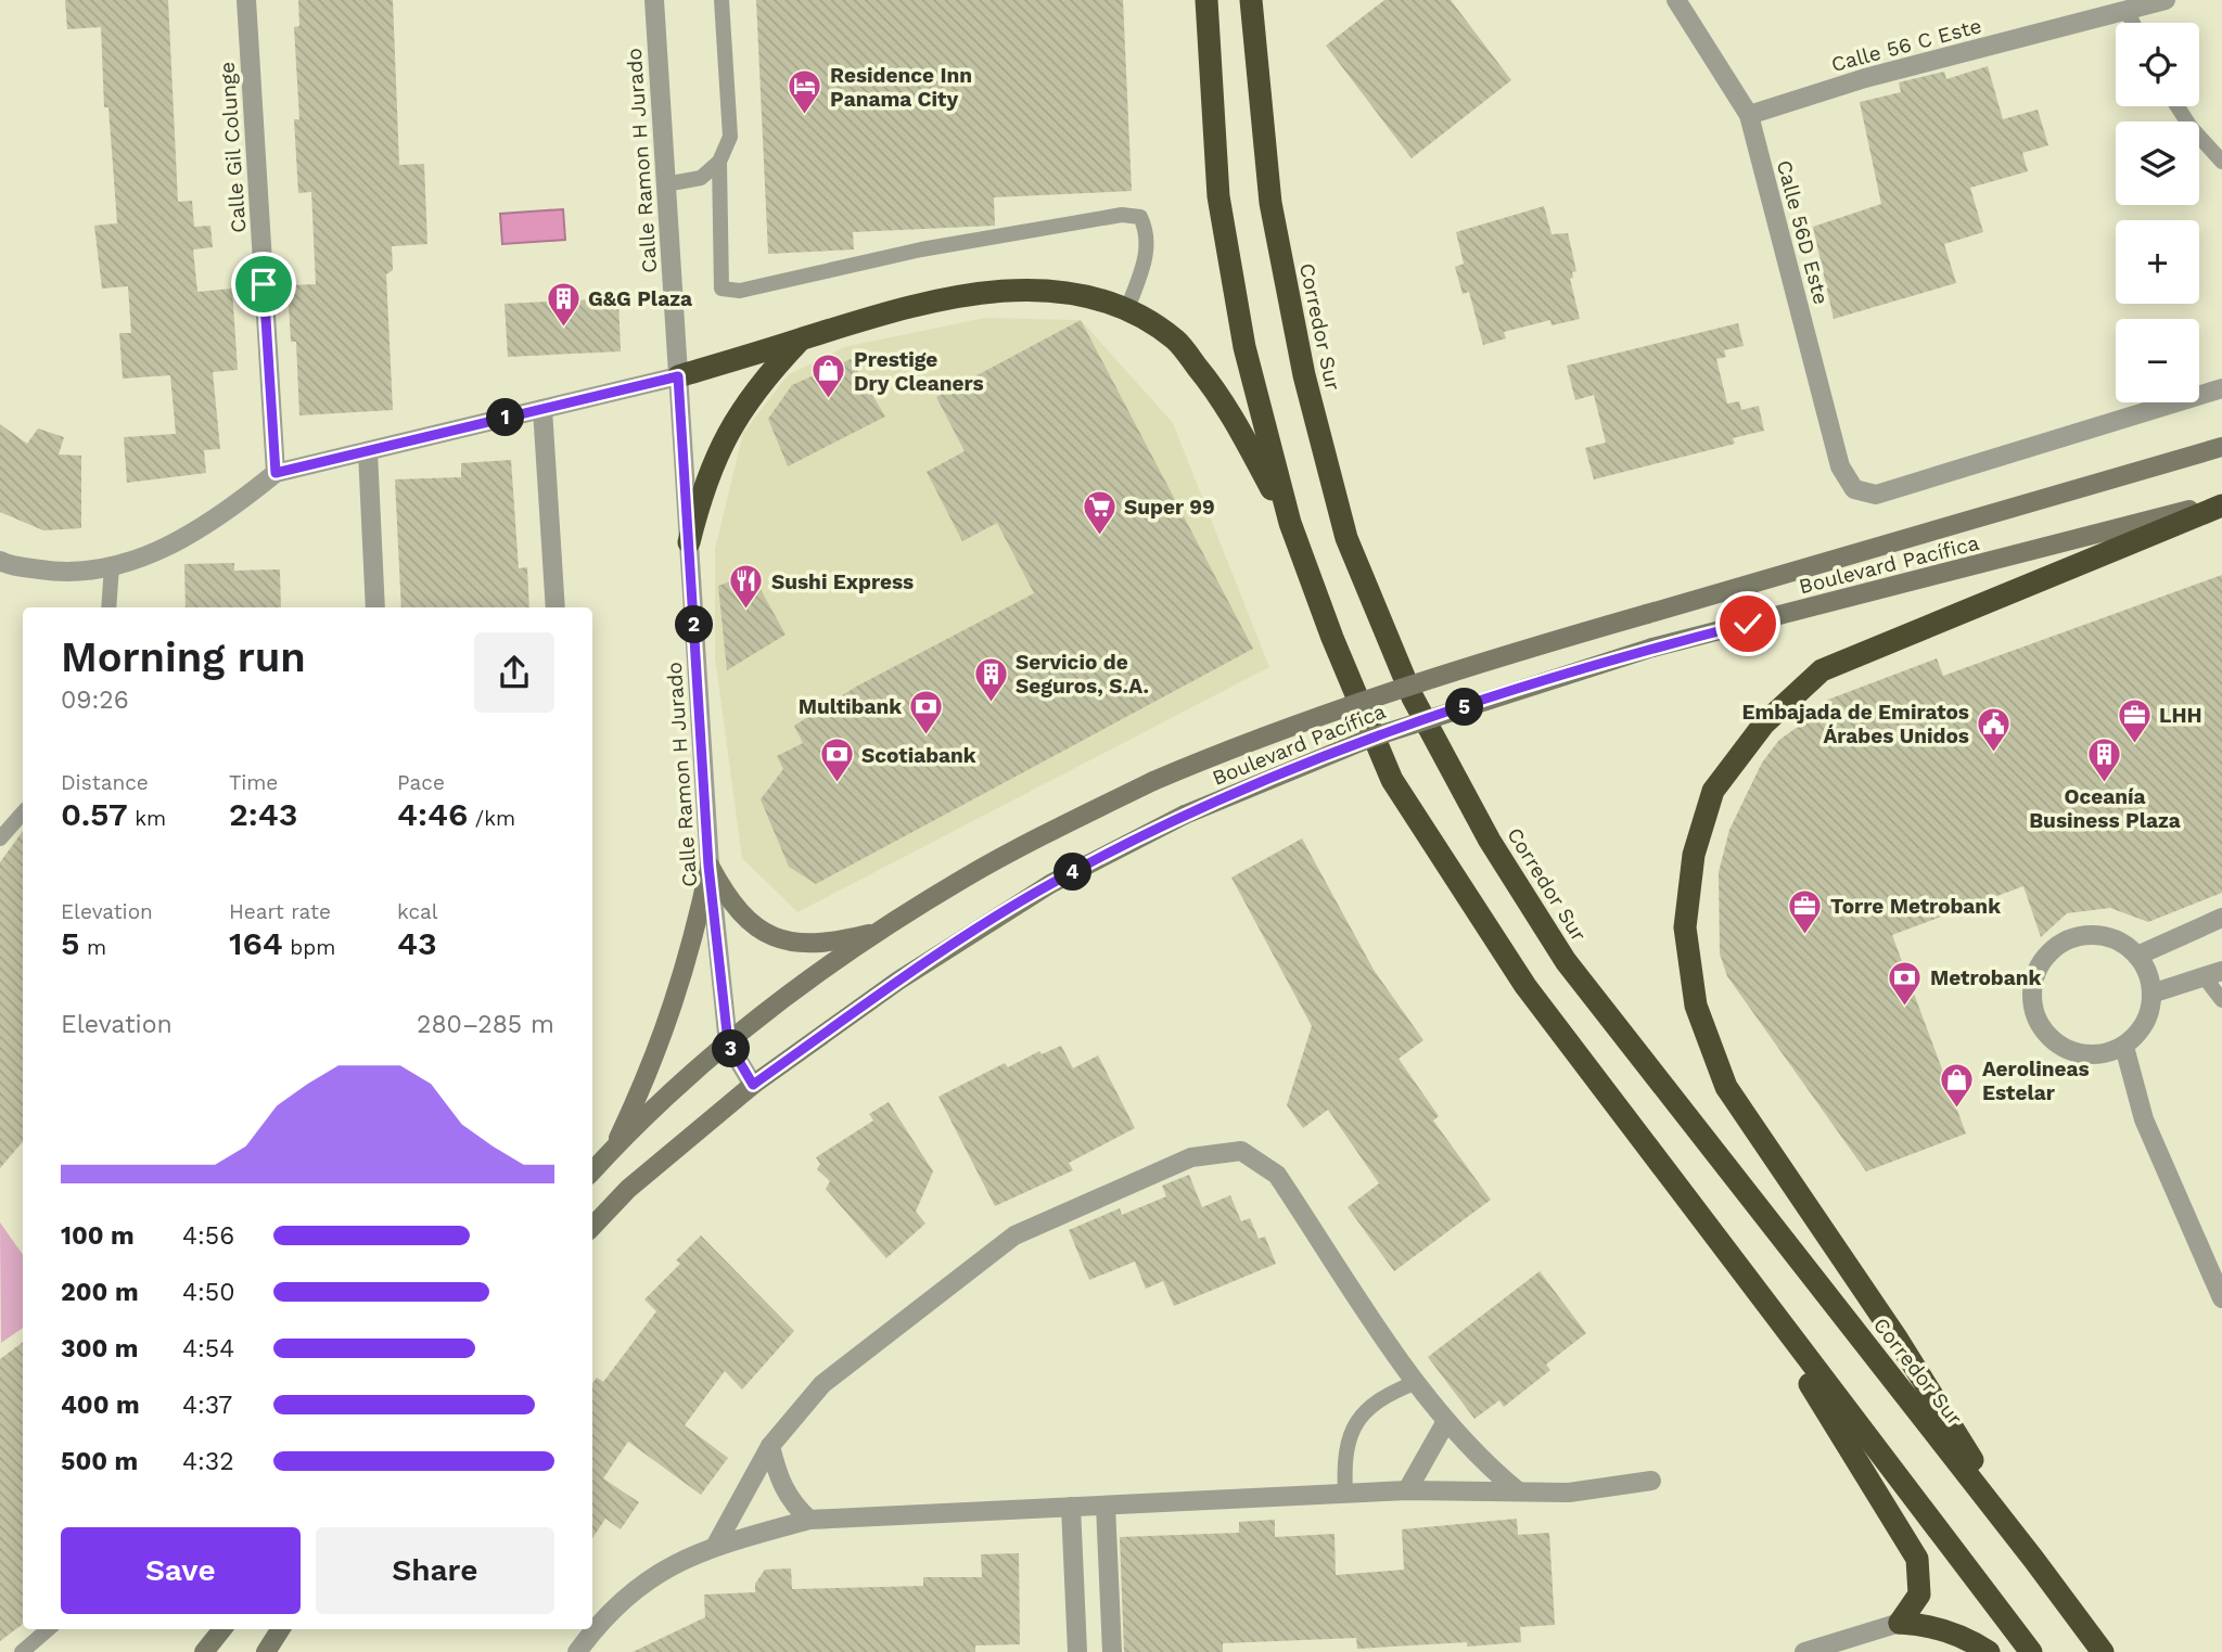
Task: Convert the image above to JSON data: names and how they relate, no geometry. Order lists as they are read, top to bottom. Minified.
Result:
{"streets":{"highway":["Corredor Sur"],"street":["Calle 56 C Este","Calle Gil Colunge","Calle Ramon H Jurado","Calle 56D Este","Boulevard Pacífica"]},"crossings":[["Calle 56 C Este","Calle 56D Este"],["Calle Ramon H Jurado","Boulevard Pacífica"]],"places":{"hotel":["Residence Inn Panama City"],"building":["G&G Plaza","Servicio de Seguros, S.A.","Oceanía Business Plaza"],"shop":["Prestige Dry Cleaners","Aerolineas Estelar"],"supermarket":["Super 99"],"restaurant":["Sushi Express"],"bank":["Multibank","Scotiabank","Metrobank"],"office":["LHH","Torre Metrobank"],"public building":["Embajada de Emiratos Árabes Unidos"]},"page":{"map_buttons":["+","−"],"pins":["1","2","5","4","3"],"heading":["Morning run","09:26"],"stats":[["Distance","0.57 km"],["Time","2:43"],["Pace","4:46 /km"],["Elevation","5 m"],["Heart rate","164 bpm"],["kcal","43"]],"chart":["Elevation","280–285 m"],"list":[{"name":"100 m","note":"4:56"},{"name":"200 m","note":"4:50"},{"name":"300 m","note":"4:54"},{"name":"400 m","note":"4:37"},{"name":"500 m","note":"4:32"}],"buttons":["Save","Share"]}}
